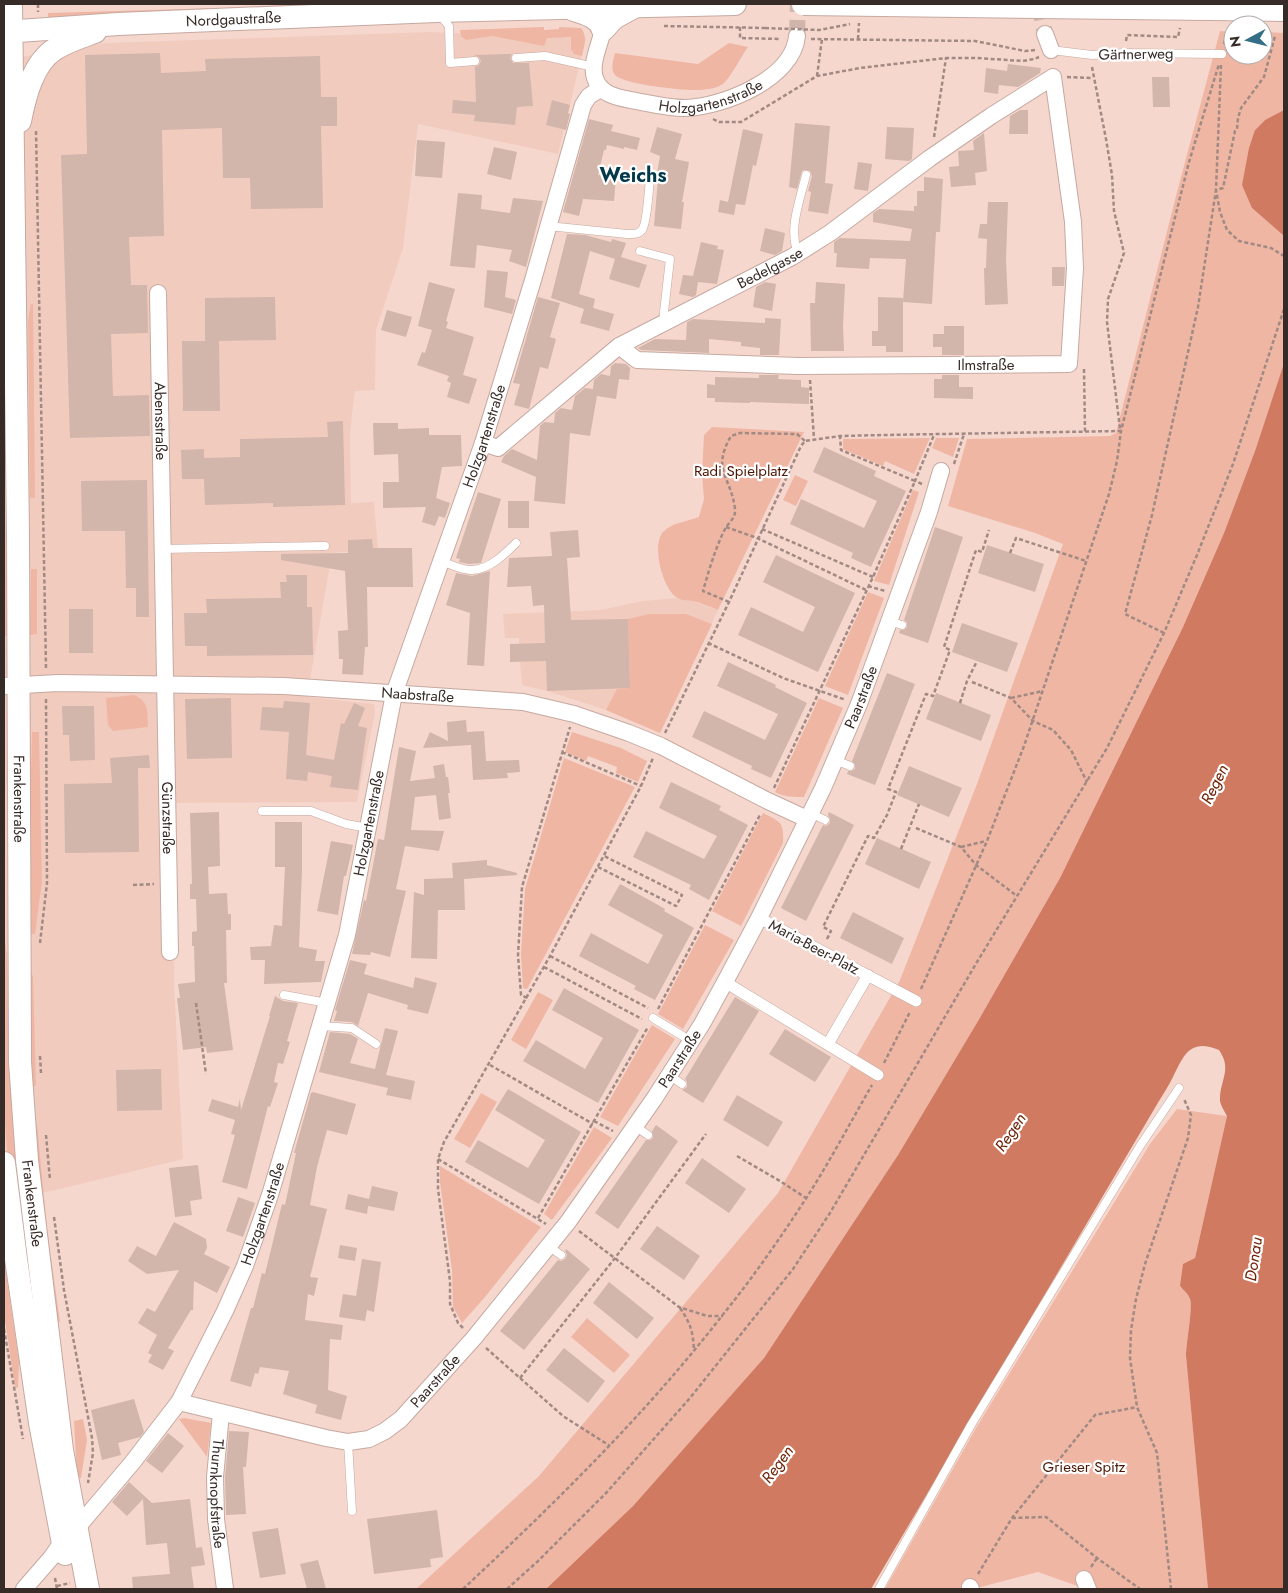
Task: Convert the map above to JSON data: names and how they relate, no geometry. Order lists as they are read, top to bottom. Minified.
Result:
{"streets":{"main road":["Nordgaustraße","Frankenstraße"],"street":["Holzgartenstraße","Bedelgasse","Ilmstraße","Abensstraße","Naabstraße","Paarstraße","Günzstraße","Maria-Beer-Platz","Thurnknopfstraße"],"lane":["Gärtnerweg"]},"crossings":[["Nordgaustraße","Frankenstraße"],["Holzgartenstraße","Bedelgasse"],["Holzgartenstraße","Naabstraße"],["Holzgartenstraße","Frankenstraße"],["Bedelgasse","Ilmstraße"],["Abensstraße","Naabstraße"],["Abensstraße","Günzstraße"],["Naabstraße","Paarstraße"],["Naabstraße","Frankenstraße"],["Naabstraße","Günzstraße"],["Paarstraße","Maria-Beer-Platz"],["Paarstraße","Thurnknopfstraße"]],"districts":["Weichs"],"water":["Regen","Donau"],"parks":["Radi Spielplatz","Grieser Spitz"],"north":"left"}
